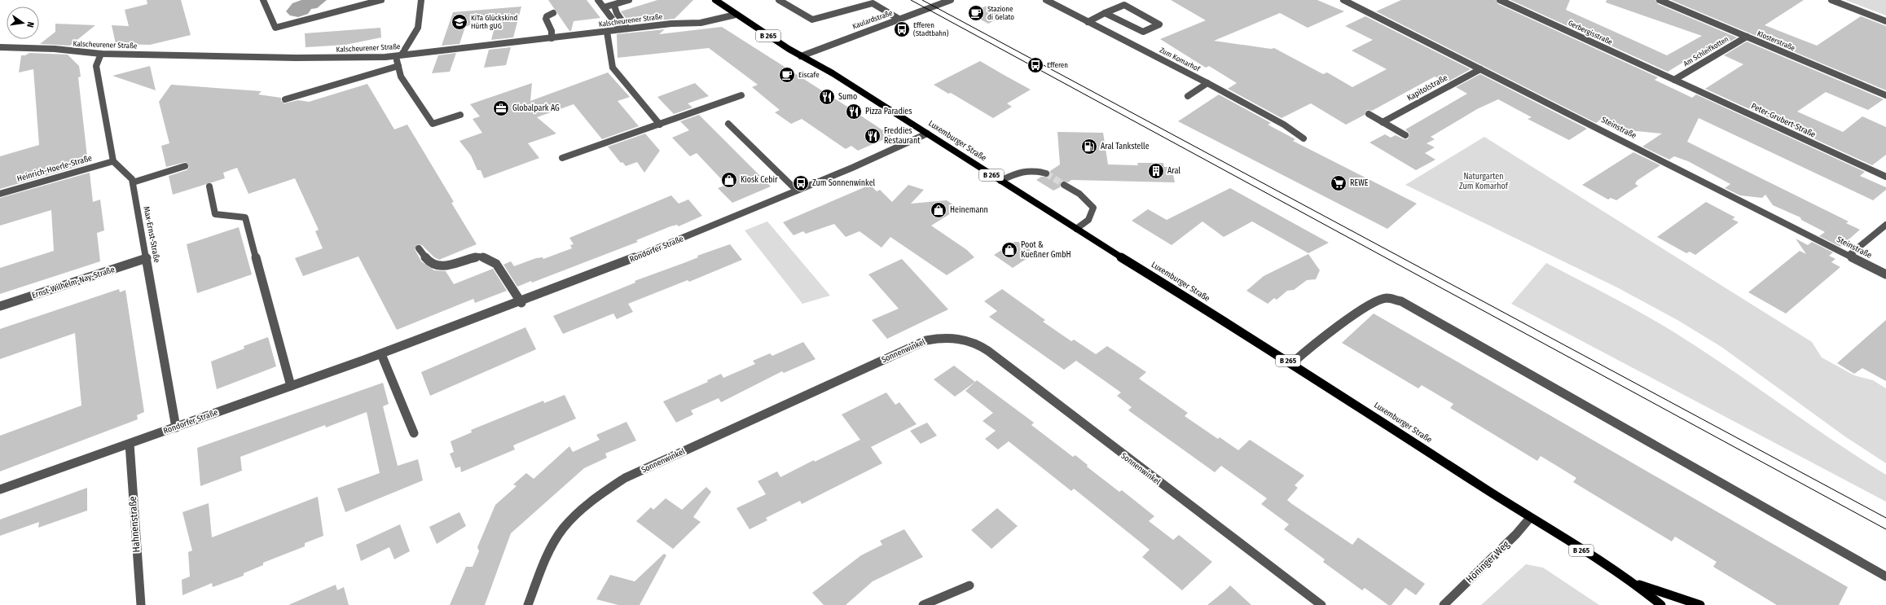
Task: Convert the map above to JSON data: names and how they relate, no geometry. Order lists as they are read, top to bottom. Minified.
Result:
{"streets":{"main road":["B 265","Luxemburger Straße"],"street":["Kaulardstraße","Kalscheurener Straße","Gerbergisstraße","Klosterstraße","Am Schleifkotten","Zum Komarhof","Kapitolstraße","Peter-Grubert-Straße","Steinstraße","Heinrich-Hoerle-Straße","Max-Ernst-Straße","Rondorfer Straße","Ernst-Wilhelm-Nay-Straße","Sonnenwinkel","Hahnenstraße","Höninger Weg"]},"crossings":[["Kaulardstraße","Luxemburger Straße"],["Kalscheurener Straße","Luxemburger Straße"],["Gerbergisstraße","Am Schleifkotten"],["Gerbergisstraße","Peter-Grubert-Straße"],["Klosterstraße","Am Schleifkotten"],["Am Schleifkotten","Peter-Grubert-Straße"],["Kapitolstraße","Steinstraße"],["Luxemburger Straße","Rondorfer Straße"],["Luxemburger Straße","Höninger Weg"],["Heinrich-Hoerle-Straße","Max-Ernst-Straße"],["Max-Ernst-Straße","Rondorfer Straße"],["Max-Ernst-Straße","Ernst-Wilhelm-Nay-Straße"],["Rondorfer Straße","Hahnenstraße"]],"parks":["Naturgarten Zum Komarhof"],"places":{"cafe":["Stazione di Gelato","Eiscafe"],"school or university":["KiTa Glückskind Hürth gUG"],"bus stop":["Efferen (Stadtbahn)","Efferen","Zum Sonnenwinkel"],"restaurant":["Sumo","Pizza Paradies","Freddies Restaurant"],"office":["Globalpark AG"],"fuel station":["Aral Tankstelle"],"building":["Aral"],"shop":["Kiosk Cebir","Heinemann","Poot & Kueßner GmbH"],"supermarket":["REWE"]},"north":"right"}
